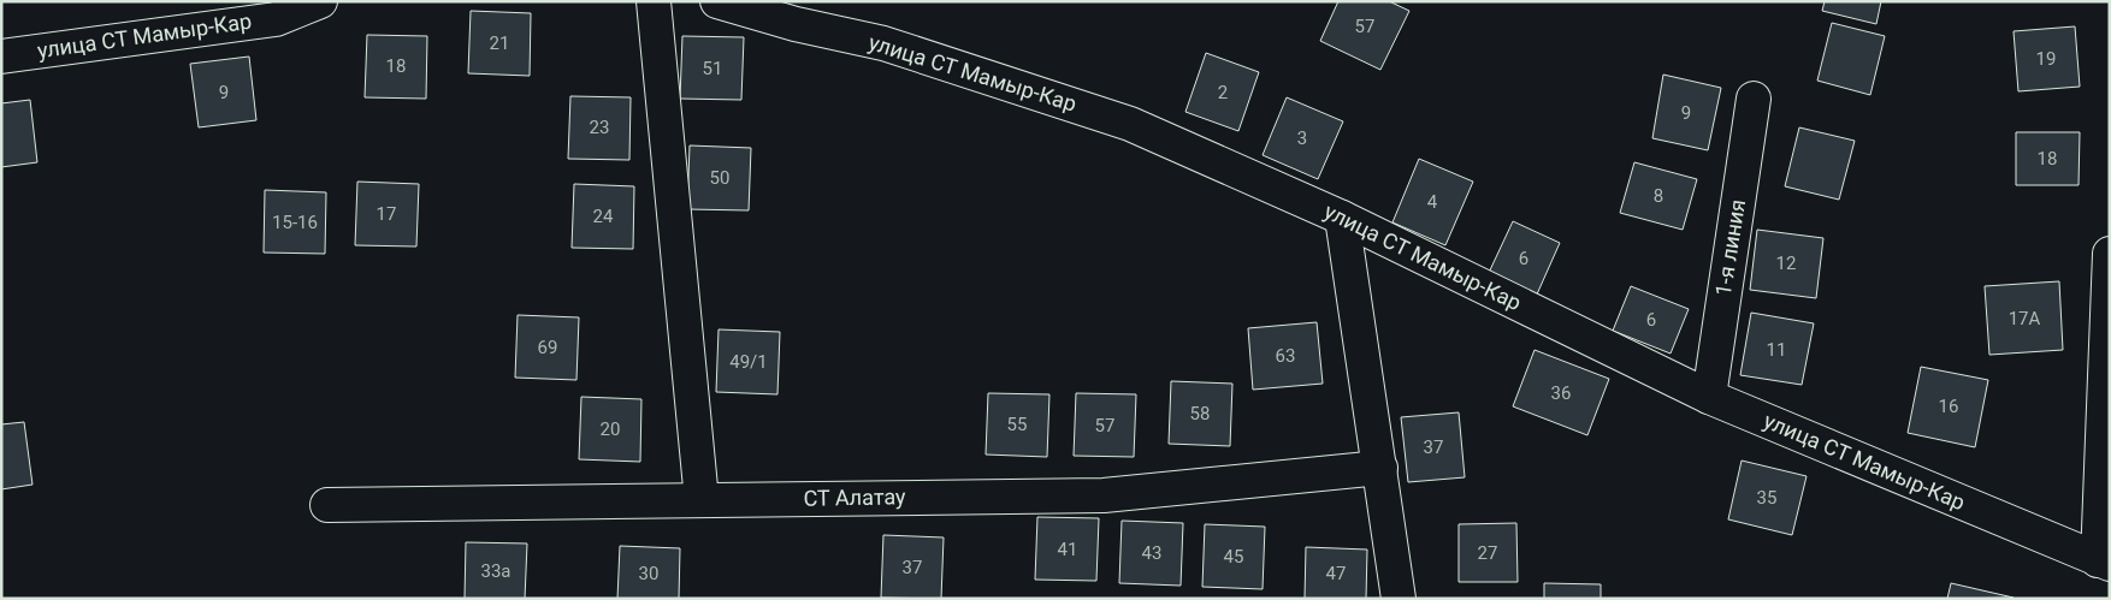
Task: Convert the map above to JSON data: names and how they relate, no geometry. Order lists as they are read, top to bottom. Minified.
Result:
{"streets":{"street":["улица СТ Мамыр-Кар","1-я линия","СТ Алатау"]},"crossings":[["улица СТ Мамыр-Кар","1-я линия"]],"house_numbers":["57","21","19","18","51","9","2","9","23","3","18","50","8","4","17","24","15-16","6","12","17А","6","69","11","63","49/1","36","16","58","55","57","20","37","35","41","43","27","45","37","33а","30","47"]}
